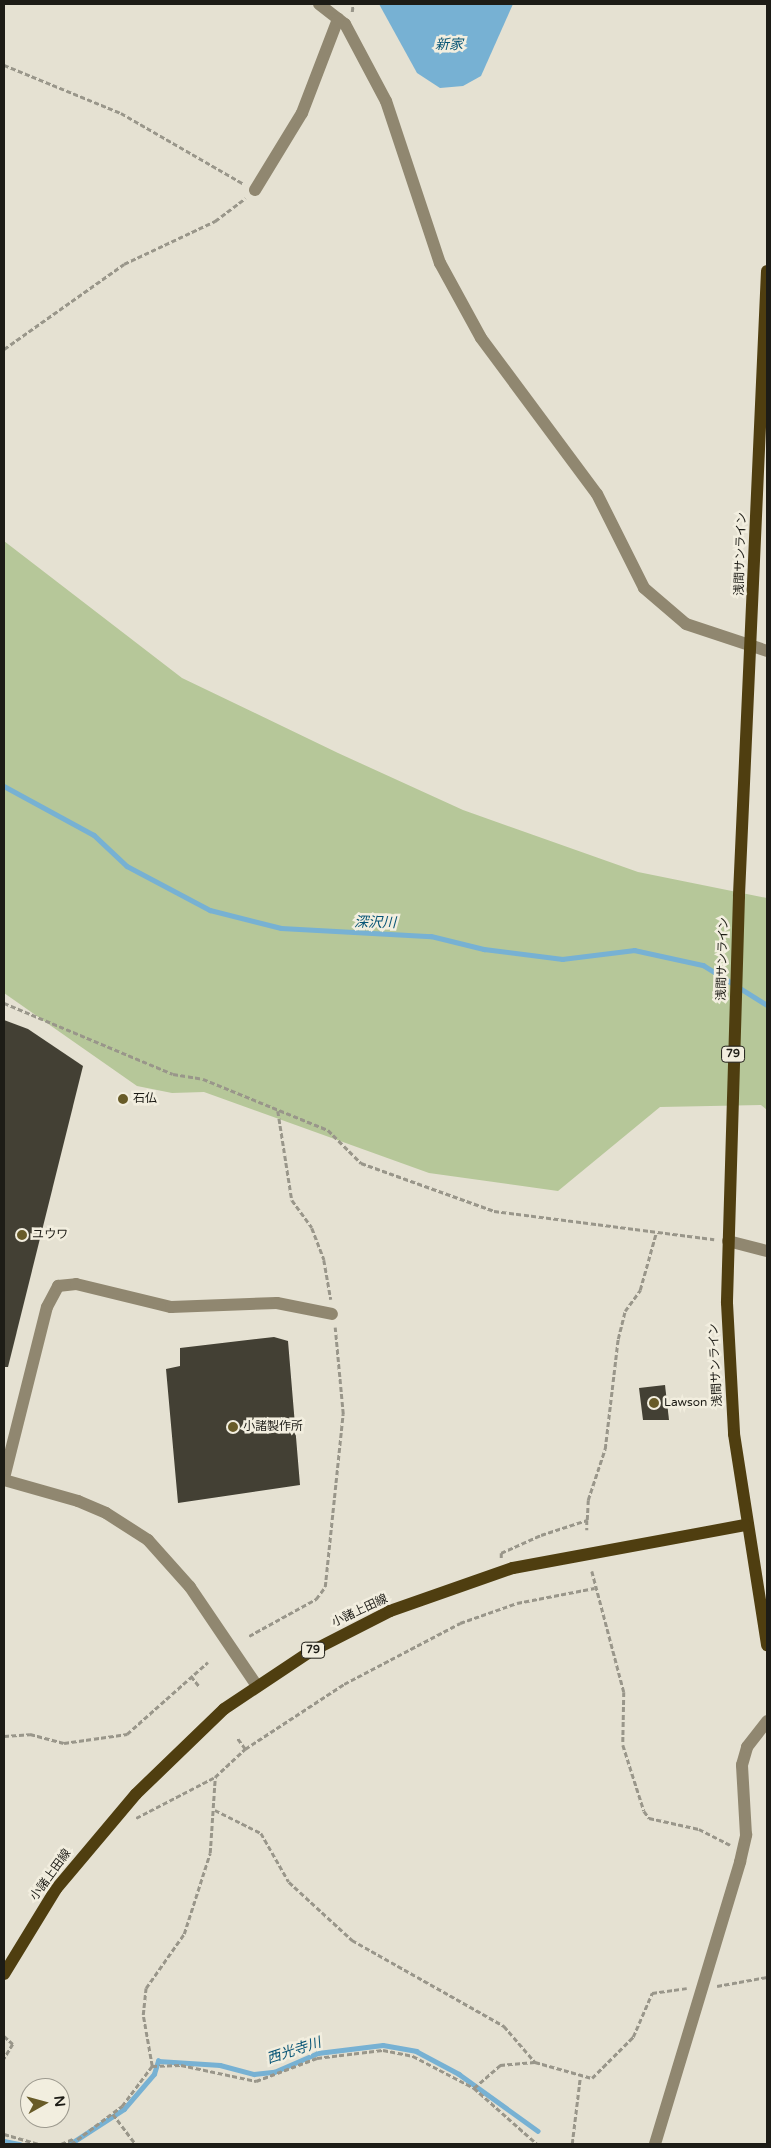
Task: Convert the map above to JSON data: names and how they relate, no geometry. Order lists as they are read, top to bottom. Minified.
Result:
{"streets":{"main road":["浅間サンライン","79","小諸上田線"]},"crossings":[["浅間サンライン","小諸上田線"]],"water":["新家","深沢川","西光寺川"],"places":["石仏","ユウワ","Lawson","小諸製作所"],"north":"right"}
